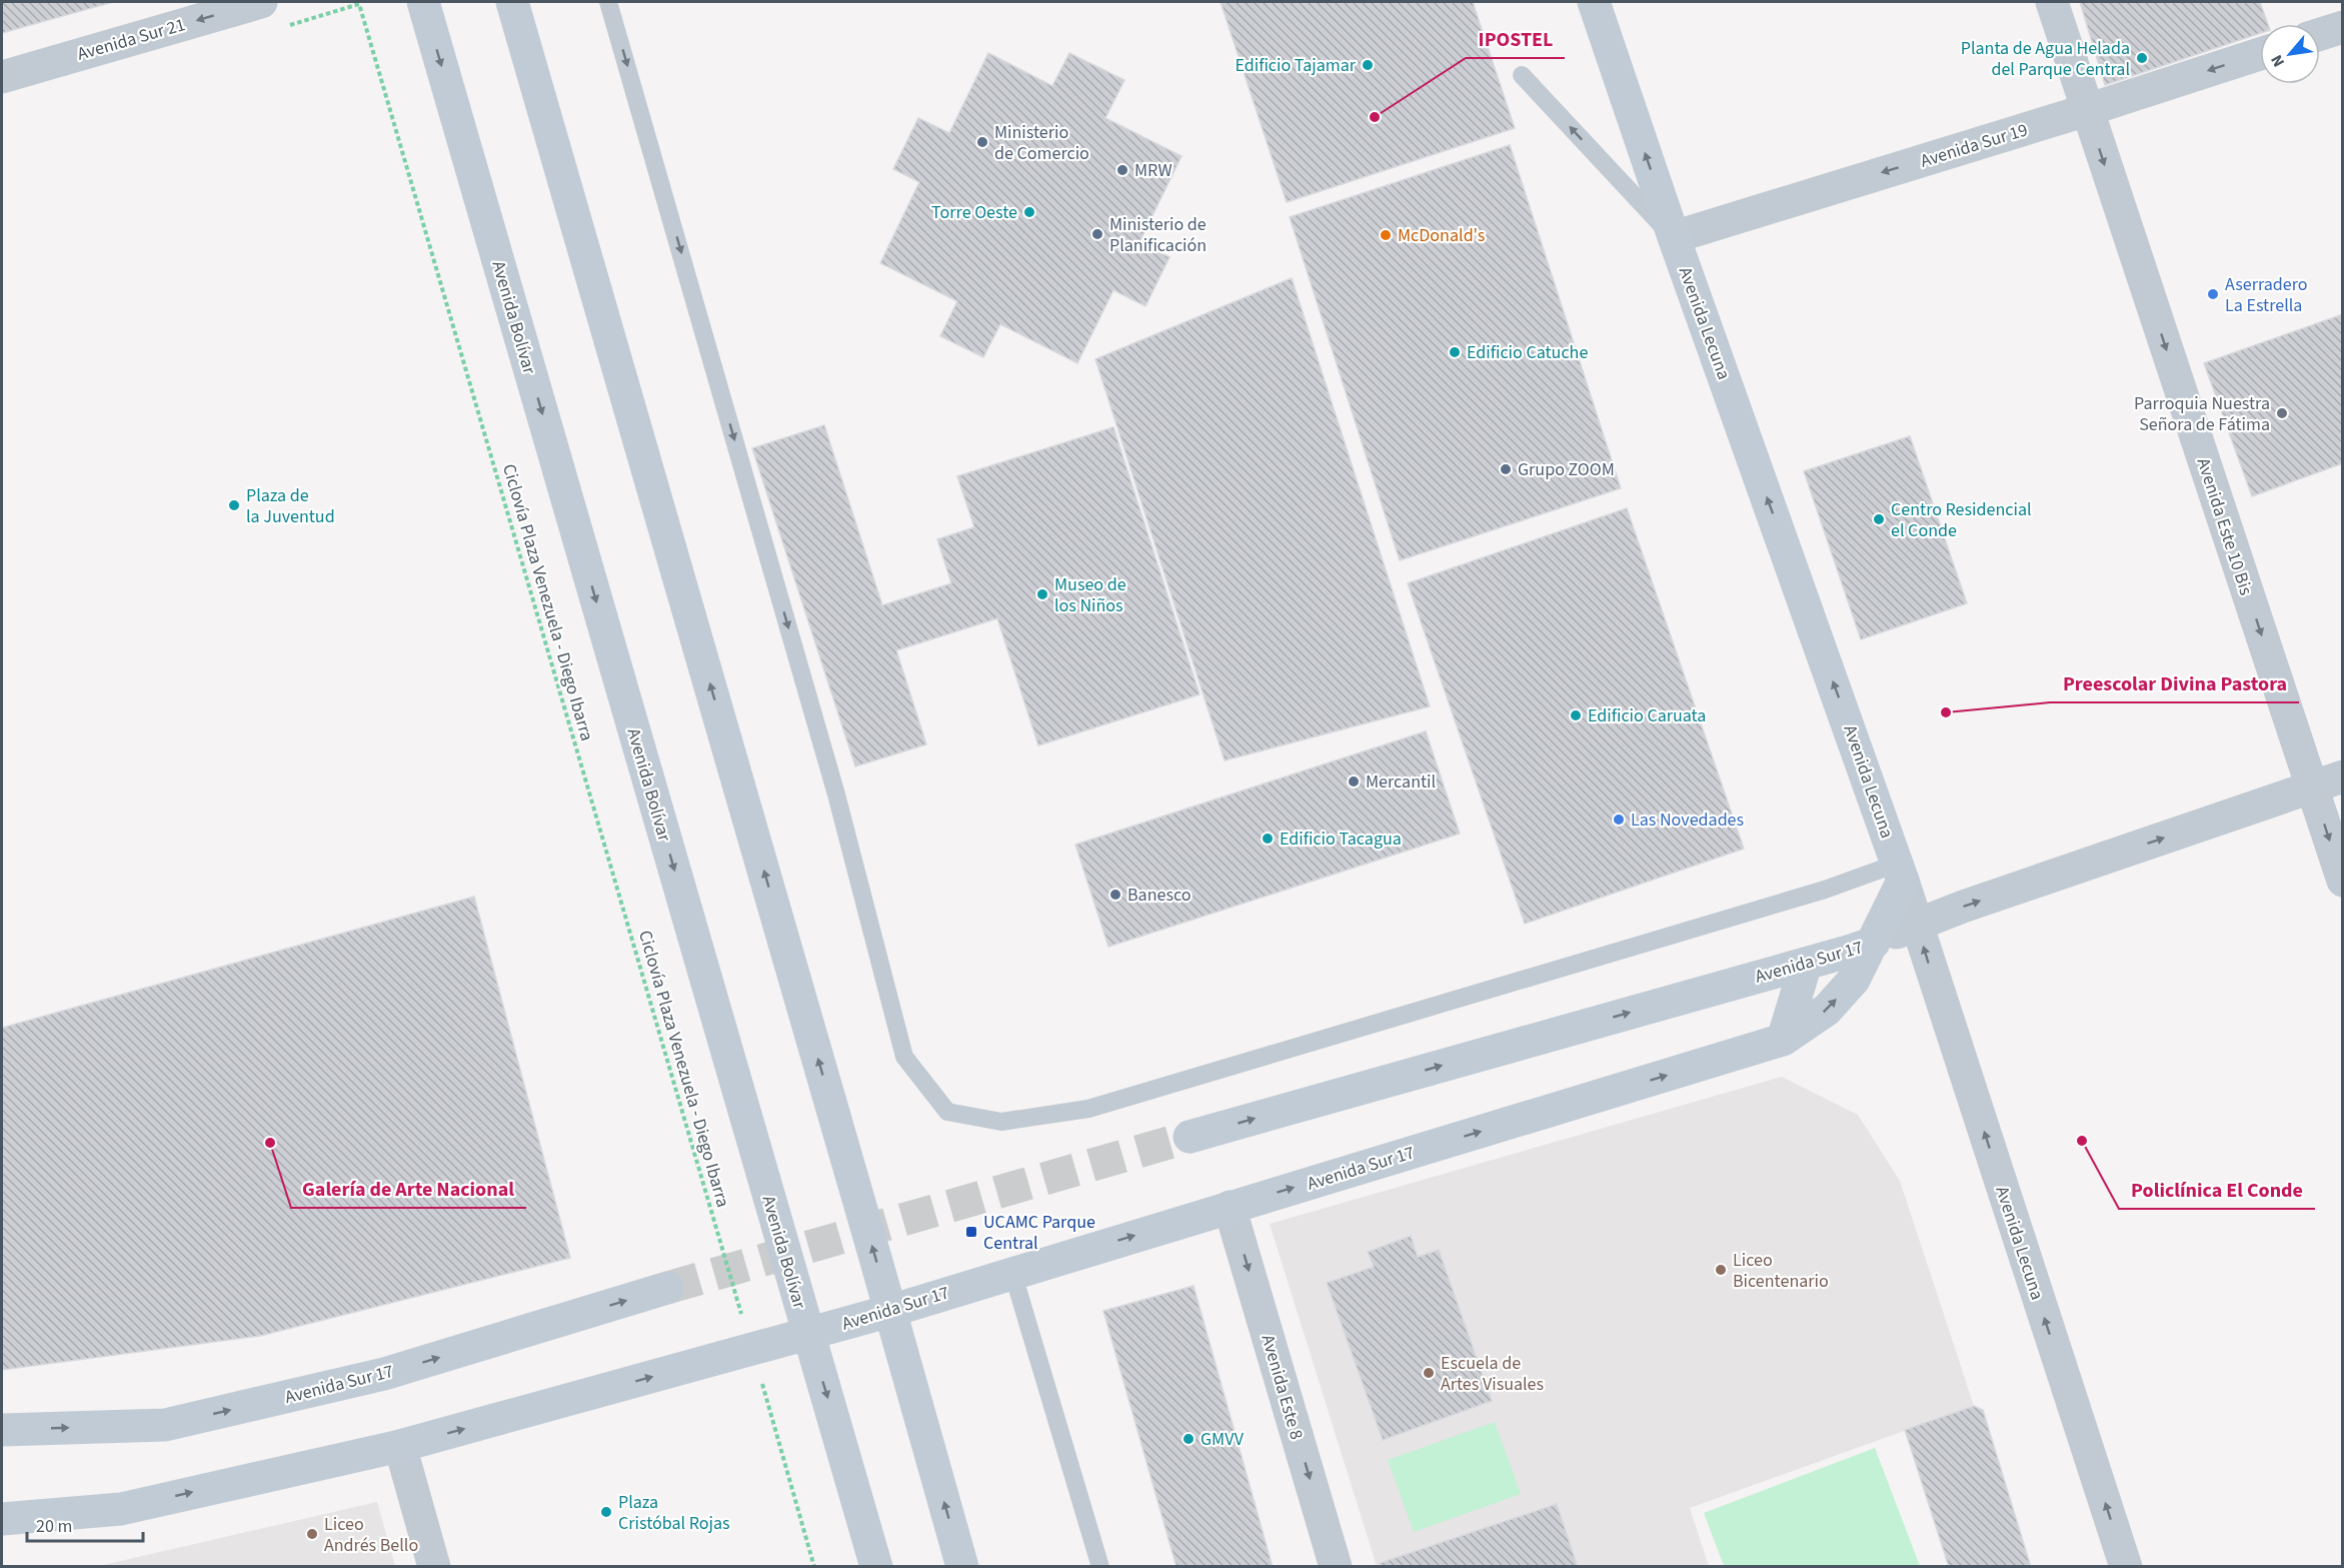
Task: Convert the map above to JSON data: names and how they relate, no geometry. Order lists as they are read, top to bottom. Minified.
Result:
{"streets":{"main road":["Avenida Bolívar","Avenida Lecuna","Avenida Sur 17"],"street":["Avenida Sur 21","Avenida Sur 19","Avenida Este 10 Bis","Avenida Este 8"],"path":["Ciclovía Plaza Venezuela - Diego Ibarra"]},"crossings":[["Avenida Sur 19","Avenida Lecuna"],["Avenida Sur 19","Avenida Este 10 Bis"],["Avenida Bolívar","Avenida Sur 17"],["Avenida Lecuna","Avenida Sur 17"],["Avenida Este 10 Bis","Avenida Sur 17"],["Ciclovía Plaza Venezuela - Diego Ibarra","Avenida Sur 17"],["Avenida Sur 17","Avenida Este 8"]],"one_way":["Avenida Sur 21","Avenida Sur 19","Avenida Lecuna","Avenida Este 10 Bis","Avenida Sur 17","Avenida Este 8"],"places":{"other":["Planta de Agua Helada del Parque Central","Edificio Tajamar","IPOSTEL","Ministerio de Comercio","MRW","Torre Oeste","Ministerio de Planificación","McDonald's","Aserradero La Estrella","Edificio Catuche","Parroquia Nuestra Señora de Fátima","Grupo ZOOM","Plaza de la Juventud","Centro Residencial el Conde","Museo de los Niños","Preescolar Divina Pastora","Edificio Caruata","Mercantil","Las Novedades","Edificio Tacagua","Banesco","Policlínica El Conde","Galería de Arte Nacional","Liceo Bicentenario","Escuela de Artes Visuales","GMVV","Plaza Cristóbal Rojas","Liceo Andrés Bello"],"transit":["UCAMC Parque Central"]},"scale_bar":"20 m","north":"bottom left"}
